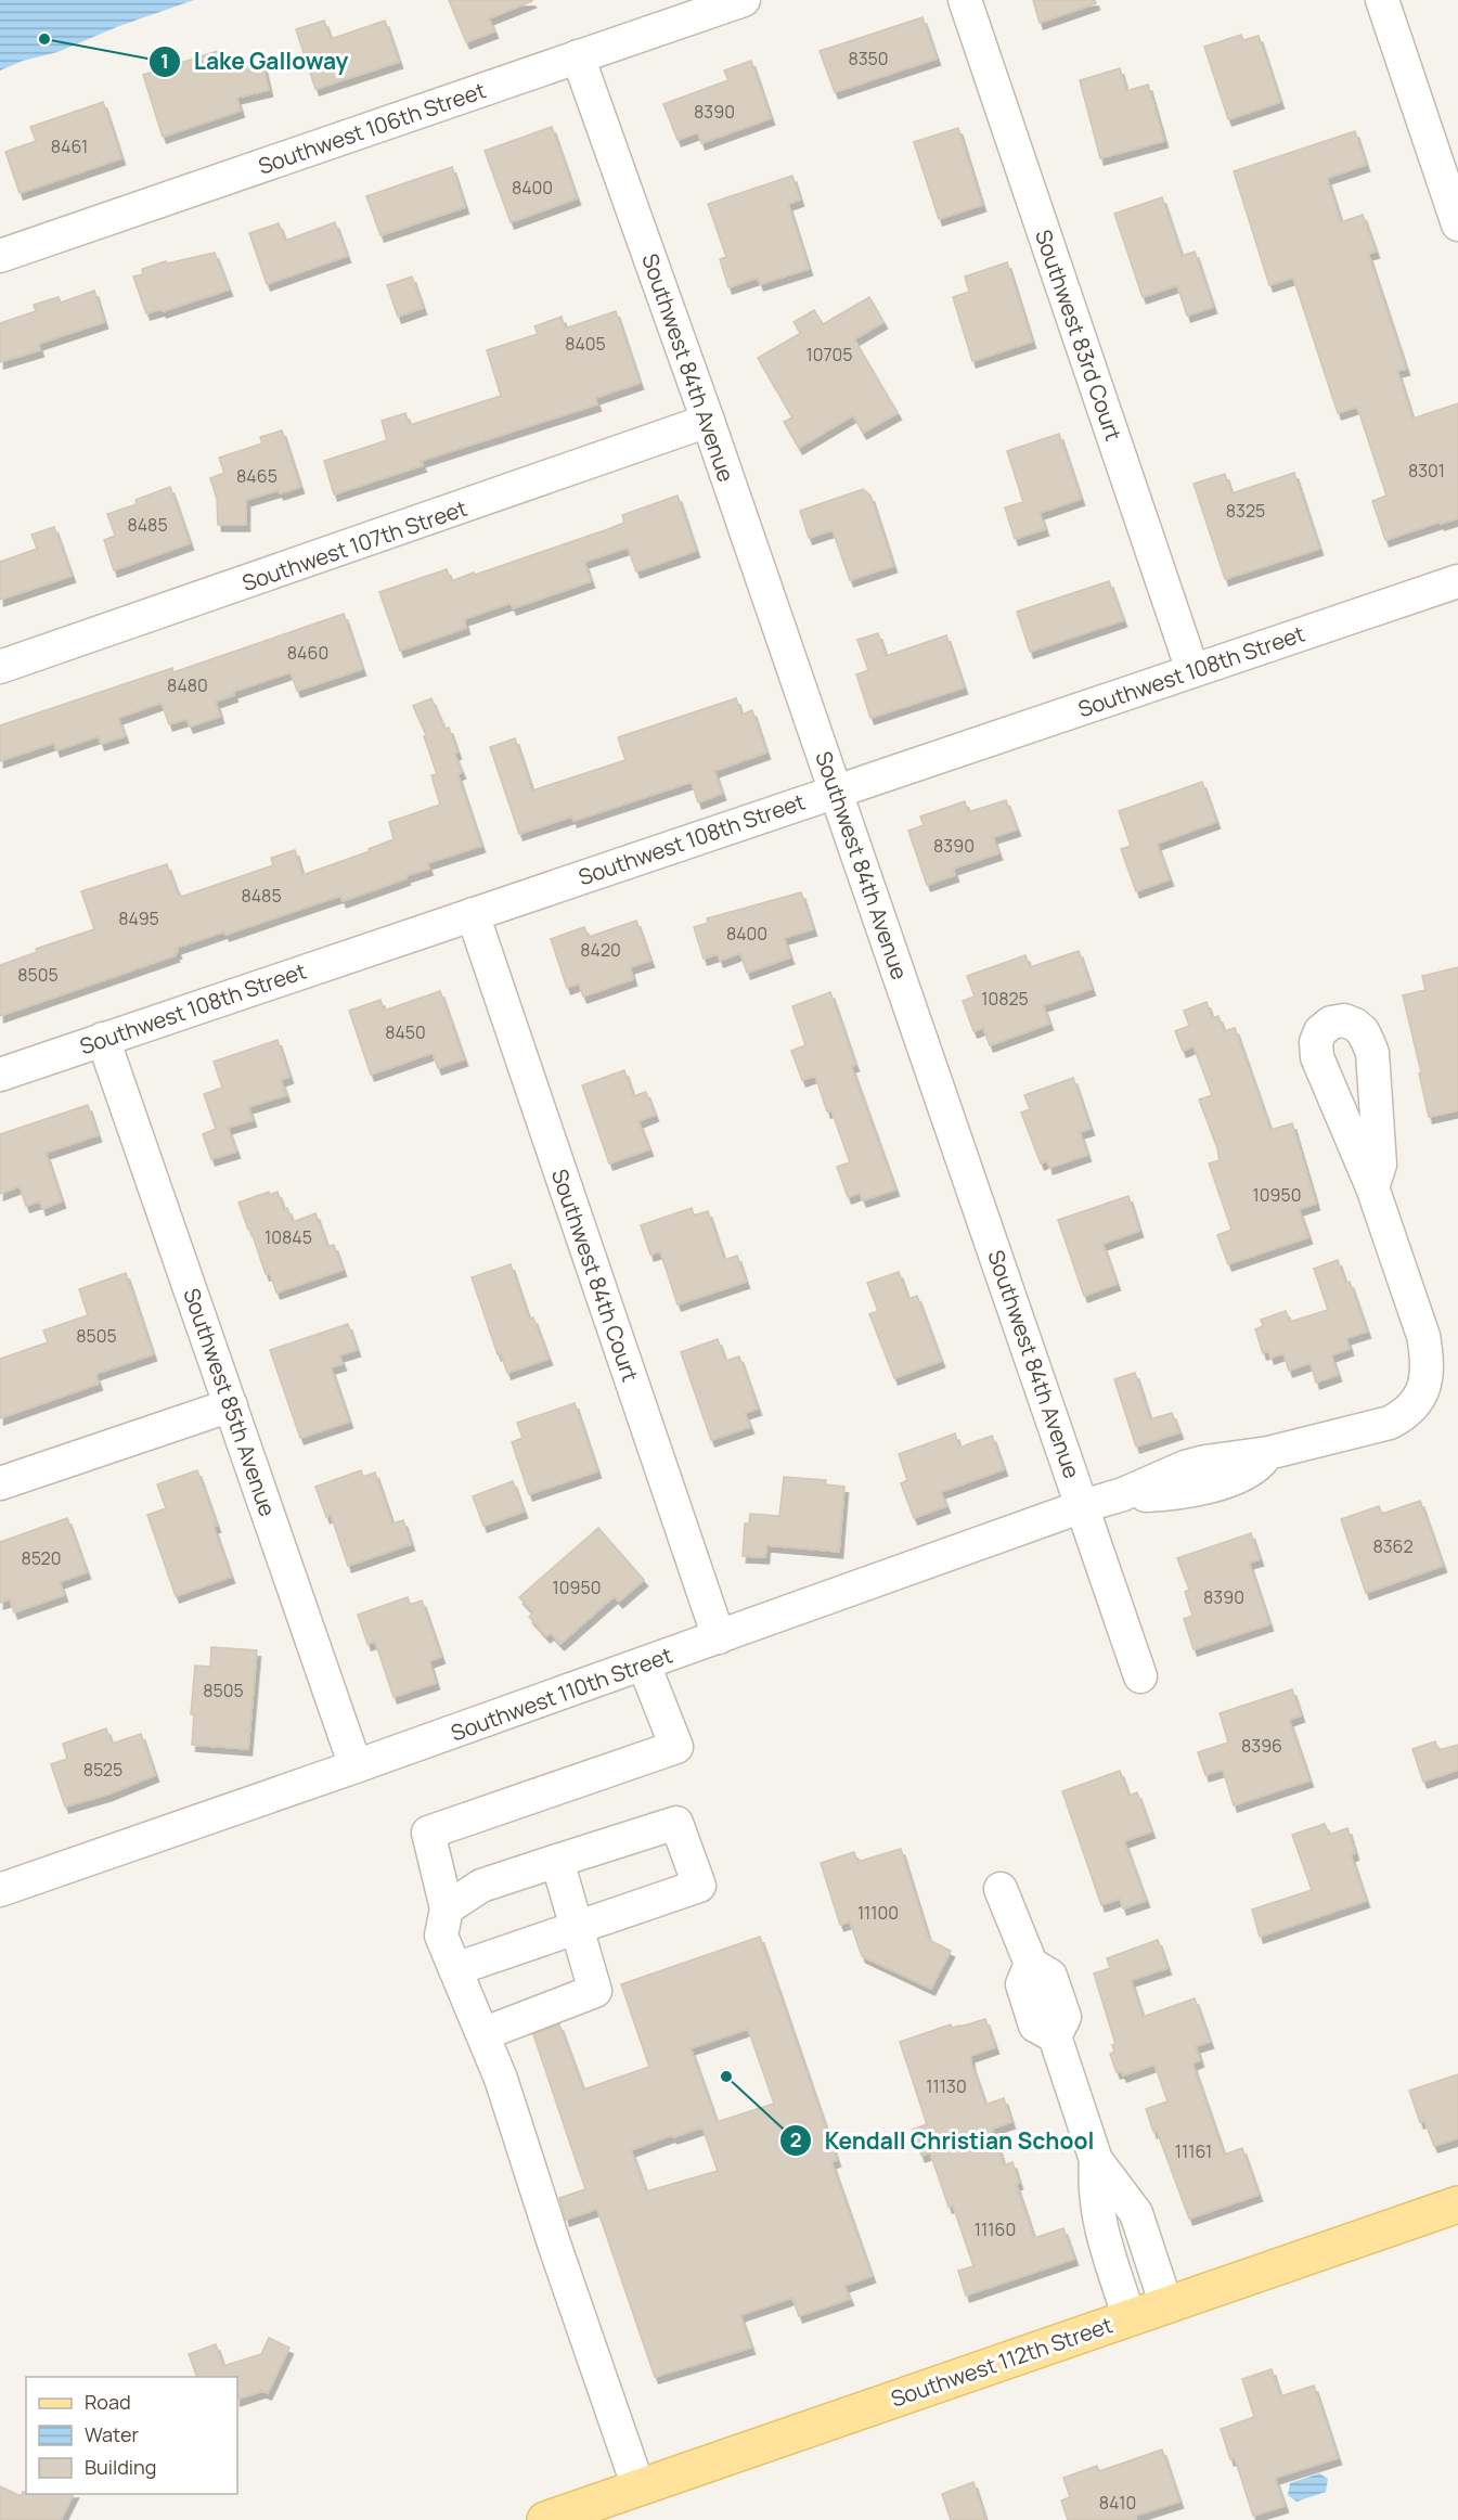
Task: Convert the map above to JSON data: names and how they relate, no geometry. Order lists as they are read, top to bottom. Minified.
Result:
{"streets":{"main road":["Southwest 112th Street"],"street":["Southwest 106th Street","Southwest 83rd Court","Southwest 84th Avenue","Southwest 107th Street","Southwest 108th Street","Southwest 84th Court","Southwest 85th Avenue","Southwest 110th Street"]},"crossings":[["Southwest 106th Street","Southwest 84th Avenue"],["Southwest 83rd Court","Southwest 108th Street"],["Southwest 84th Avenue","Southwest 107th Street"],["Southwest 84th Avenue","Southwest 108th Street"],["Southwest 84th Avenue","Southwest 110th Street"],["Southwest 108th Street","Southwest 84th Court"],["Southwest 108th Street","Southwest 85th Avenue"],["Southwest 84th Court","Southwest 110th Street"],["Southwest 85th Avenue","Southwest 110th Street"]],"places":["Lake Galloway","Kendall Christian School"],"house_numbers":["8350","8390","8461","8400","8405","10705","8301","8465","8325","8485","8460","8480","8390","8485","8495","8400","8420","8505","10825","8450","10950","10845","8505","8362","8520","10950","8390","8505","8396","8525","11100","11130","11161","11160","8410"],"legend":["Road","Water","Building"]}
